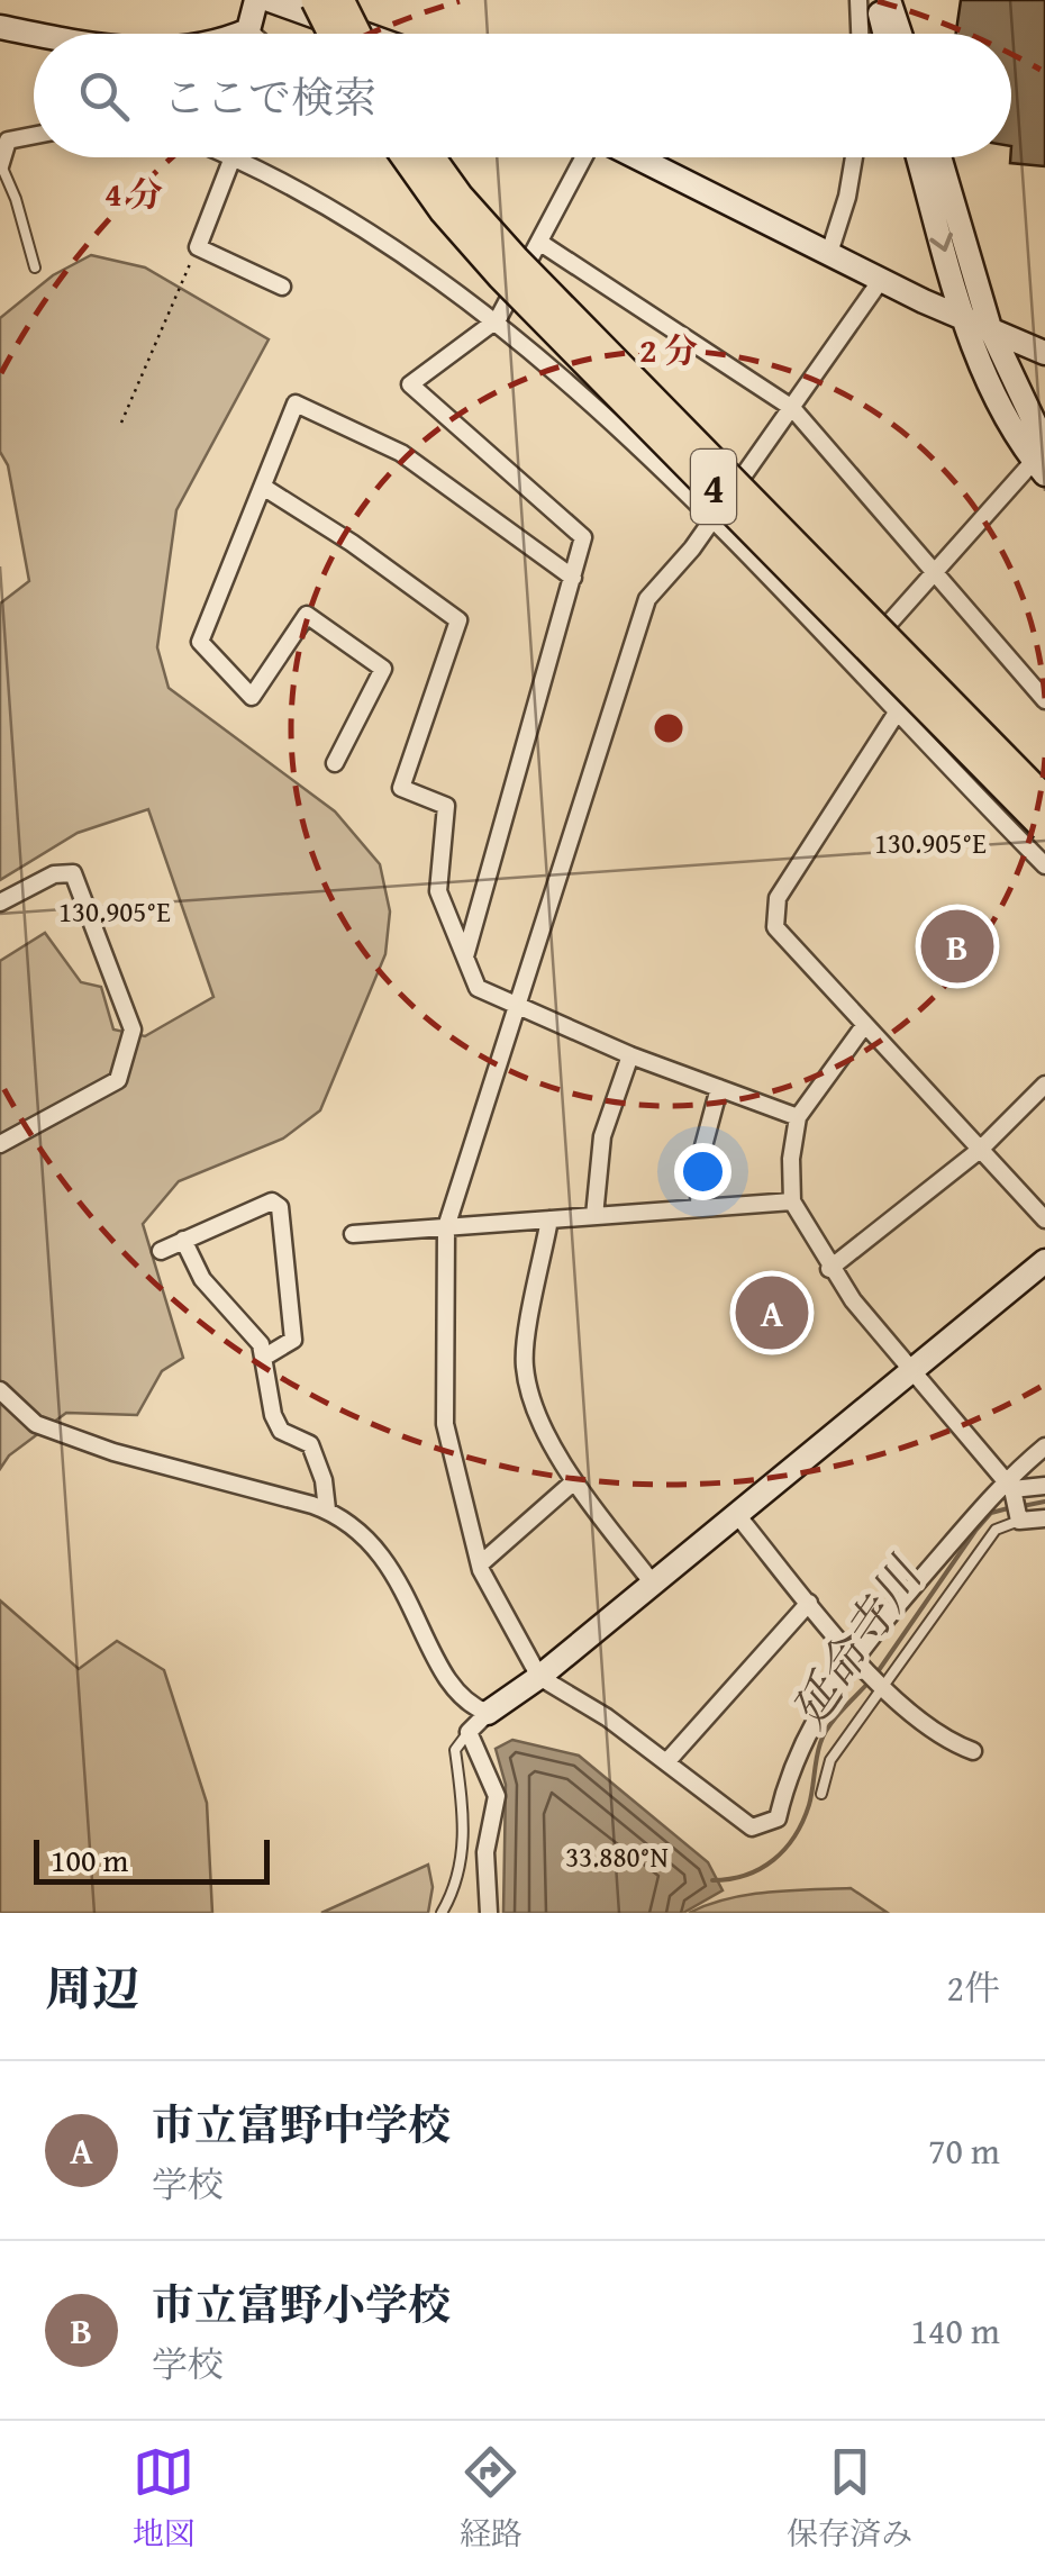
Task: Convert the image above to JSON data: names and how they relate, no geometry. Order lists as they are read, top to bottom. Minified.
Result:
{"streets":{"highway":["4"]},"water":["延命寺川"],"scale_bar":"100 m","page":{"search":"ここで検索","pins":["B","A"],"scale":"100 m","heading":["周辺","2件"],"list":[{"mark":"A","name":"市立富野中学校","note":"学校","value":"70 m"},{"mark":"B","name":"市立富野小学校","note":"学校","value":"140 m"}],"nav":["地図","経路","保存済み"]},"coordinates":["130.905°E","33.880°N"],"rings":["4 分","2 分"]}
